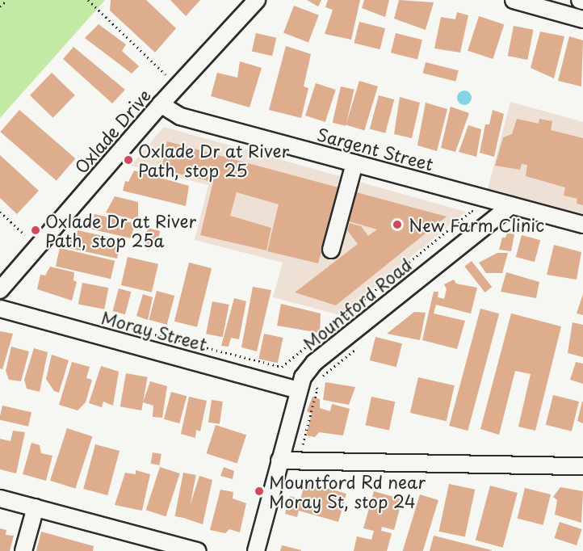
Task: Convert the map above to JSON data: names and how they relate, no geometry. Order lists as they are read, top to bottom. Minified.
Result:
{"streets":{"street":["Oxlade Drive","Sargent Street","Mountford Road","Moray Street"]},"crossings":[["Oxlade Drive","Sargent Street"],["Sargent Street","Mountford Road"],["Mountford Road","Moray Street"]],"places":["Oxlade Dr at River Path, stop 25","New Farm Clinic","Oxlade Dr at River Path, stop 25a","Mountford Rd near Moray St, stop 24"]}
